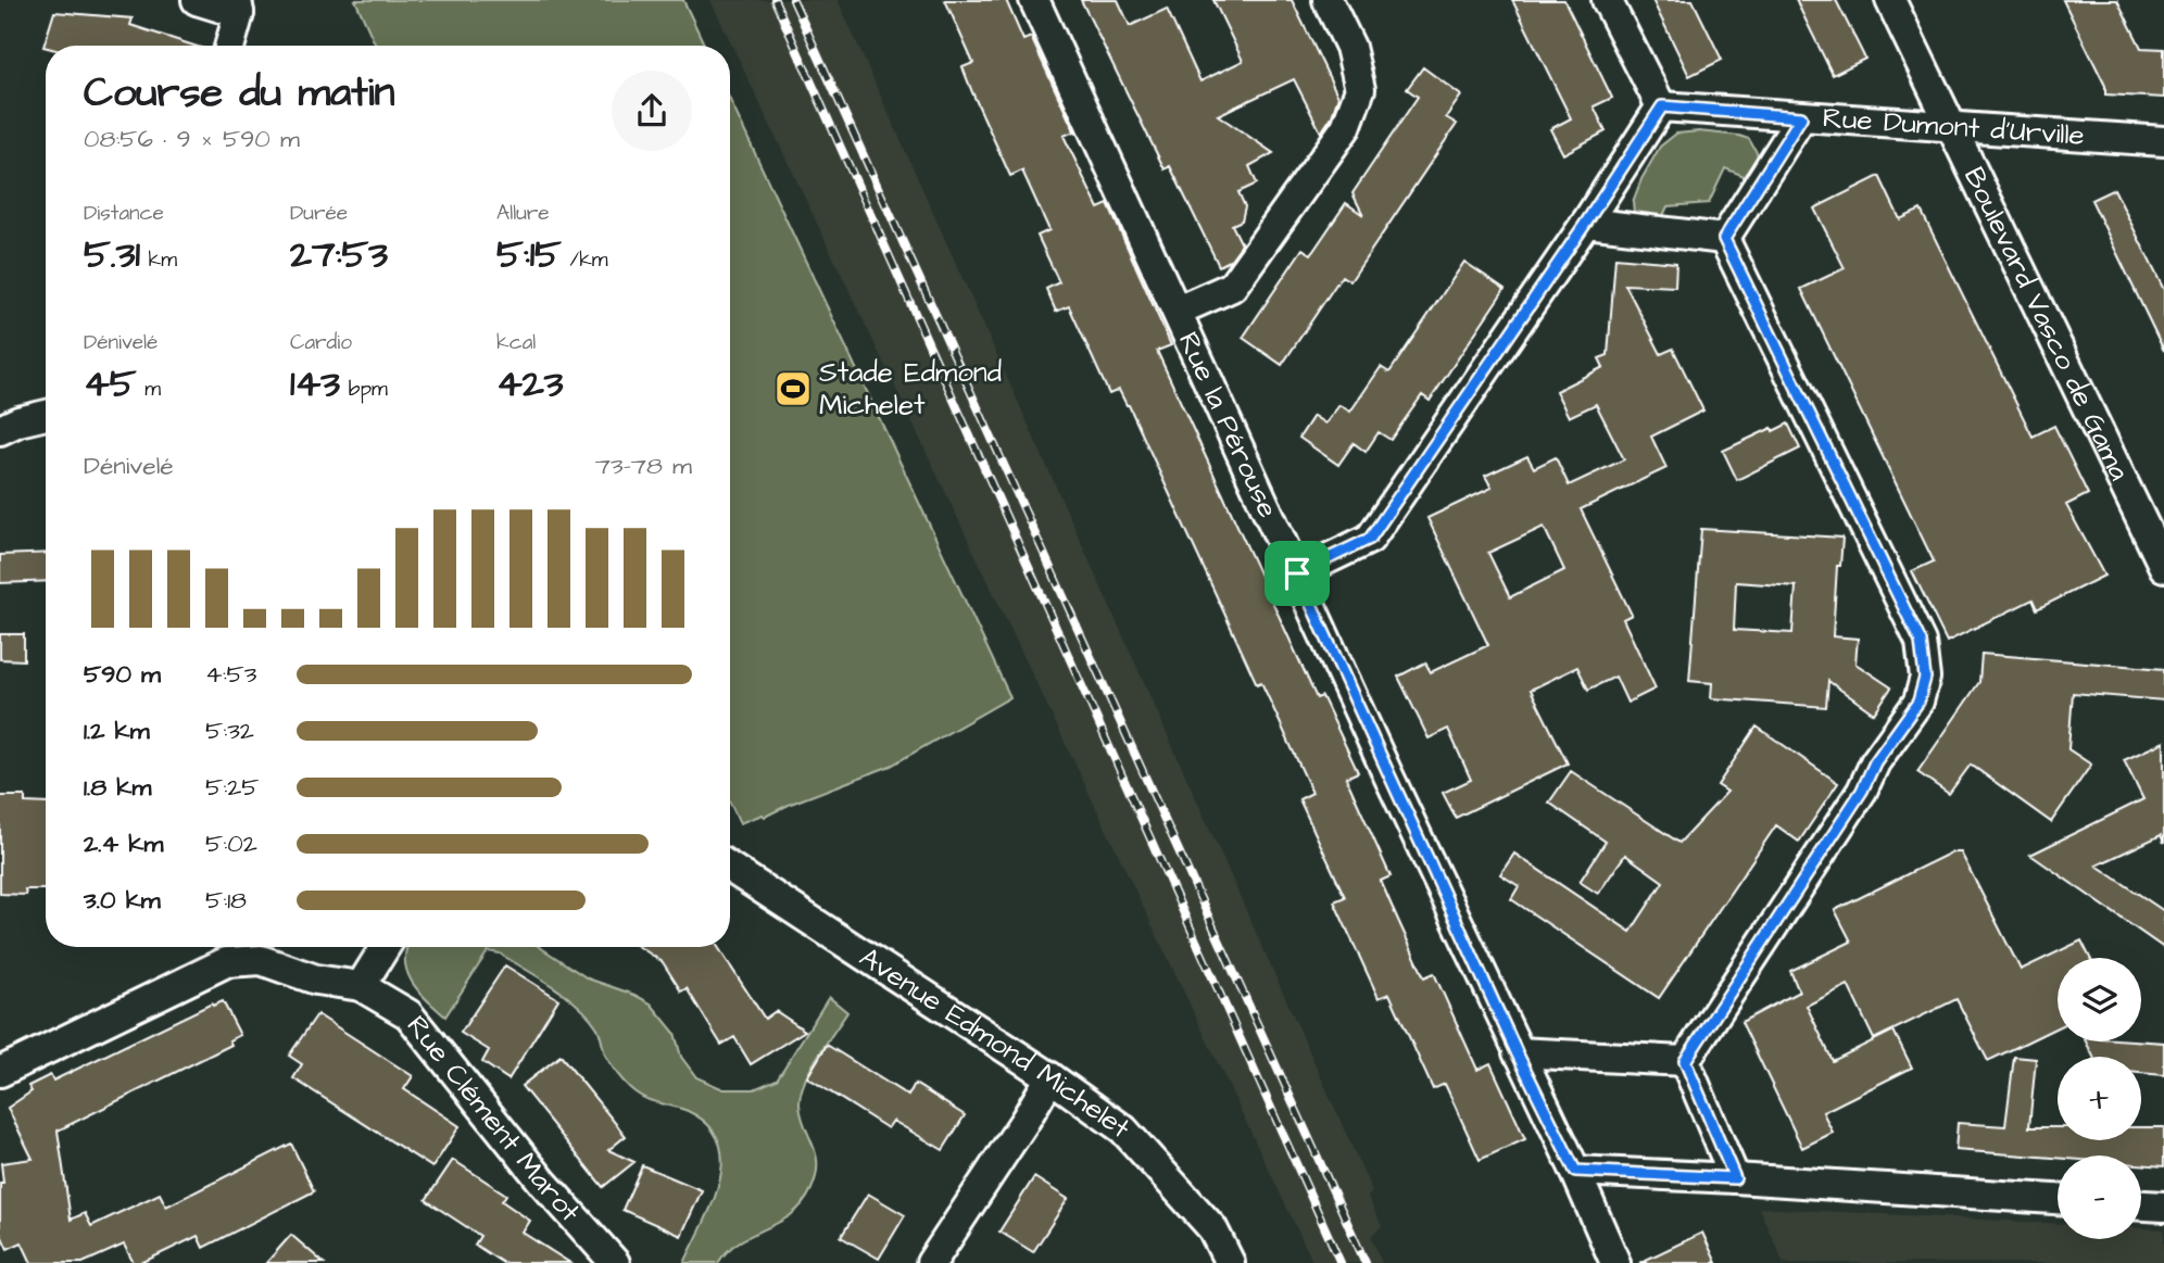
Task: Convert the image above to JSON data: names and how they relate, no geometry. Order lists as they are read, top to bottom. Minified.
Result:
{"streets":{"street":["Rue Dumont d'Urville","Boulevard Vasco de Gama","Rue la Pérouse","Avenue Edmond Michelet","Rue Clément Marot"]},"crossings":[["Rue Dumont d'Urville","Boulevard Vasco de Gama"]],"places":{"sports":["Stade Edmond Michelet"]},"page":{"heading":["Course du matin","08:56 · 9 × 590 m"],"stats":[["Distance","5.31 km"],["Durée","27:53"],["Allure","5:15 /km"],["Dénivelé","45 m"],["Cardio","143 bpm"],["kcal","423"]],"chart":["Dénivelé","73–78 m"],"list":[{"name":"590 m","note":"4:53"},{"name":"1.2 km","note":"5:32"},{"name":"1.8 km","note":"5:25"},{"name":"2.4 km","note":"5:02"},{"name":"3.0 km","note":"5:18"}],"map_buttons":["+","−"]}}
